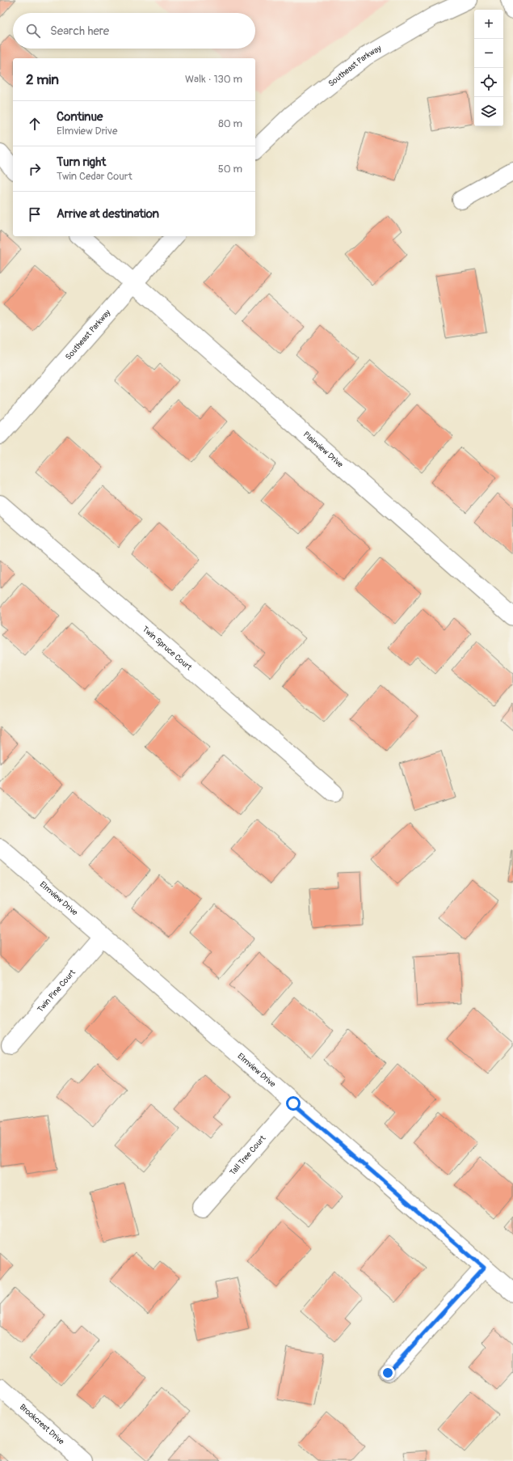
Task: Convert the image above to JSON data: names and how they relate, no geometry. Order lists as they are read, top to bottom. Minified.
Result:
{"streets":{"street":["Southeast Parkway","Plainview Drive","Twin Spruce Court","Elmview Drive","Twin Pine Court","Tall Tree Court","Brookcrest Drive"]},"crossings":[["Southeast Parkway","Plainview Drive"],["Elmview Drive","Twin Pine Court"],["Elmview Drive","Tall Tree Court"]],"page":{"map_buttons":["+","−"],"search":"Search here","heading":["2 min","Walk · 130 m"],"list":[["Continue","Elmview Drive","80 m"],["Turn right","Twin Cedar Court","50 m"],"Arrive at destination"]}}
